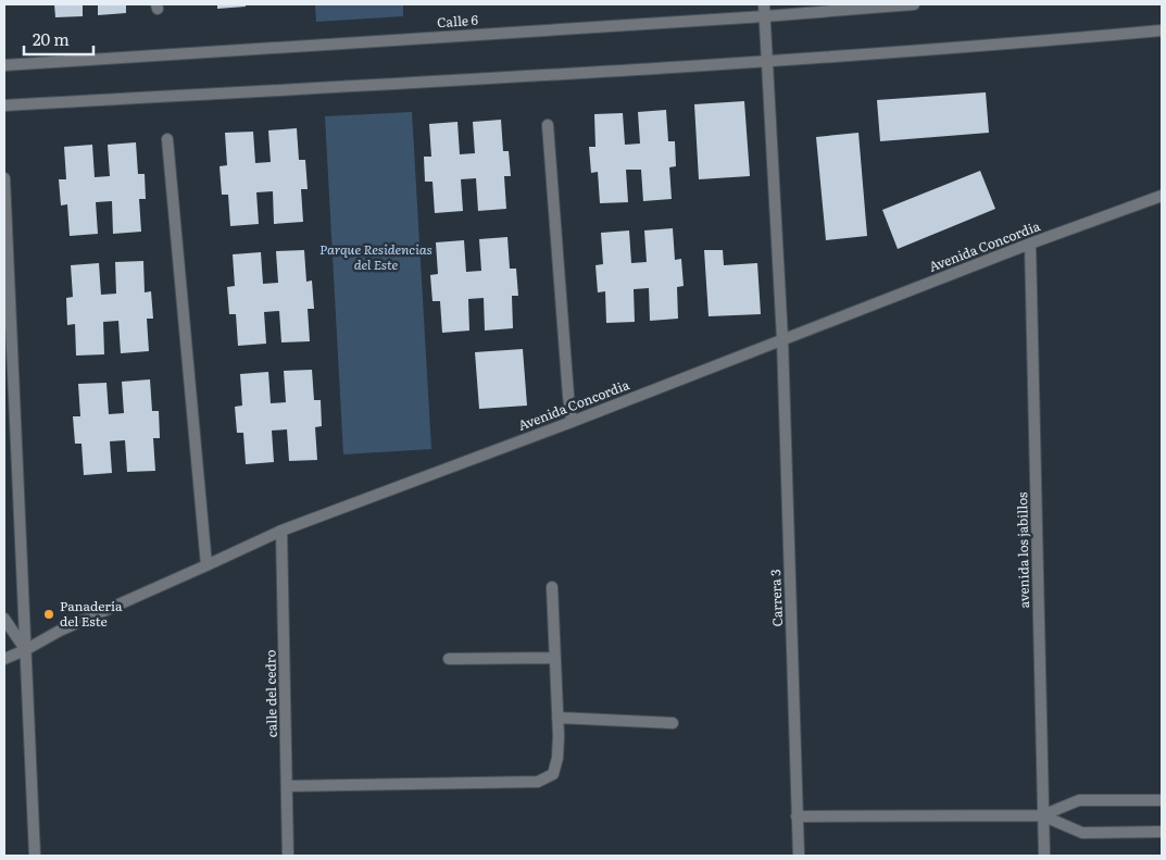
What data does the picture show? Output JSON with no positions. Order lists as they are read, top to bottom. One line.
{"streets":{"street":["Calle 6","Avenida Concordia","avenida los jabillos","Carrera 3","calle del cedro"]},"crossings":[["Calle 6","Carrera 3"],["Avenida Concordia","avenida los jabillos"],["Avenida Concordia","Carrera 3"],["Avenida Concordia","calle del cedro"]],"parks":["Parque Residencias del Este"],"places":["Panadería del Este"],"scale_bar":"20 m"}
